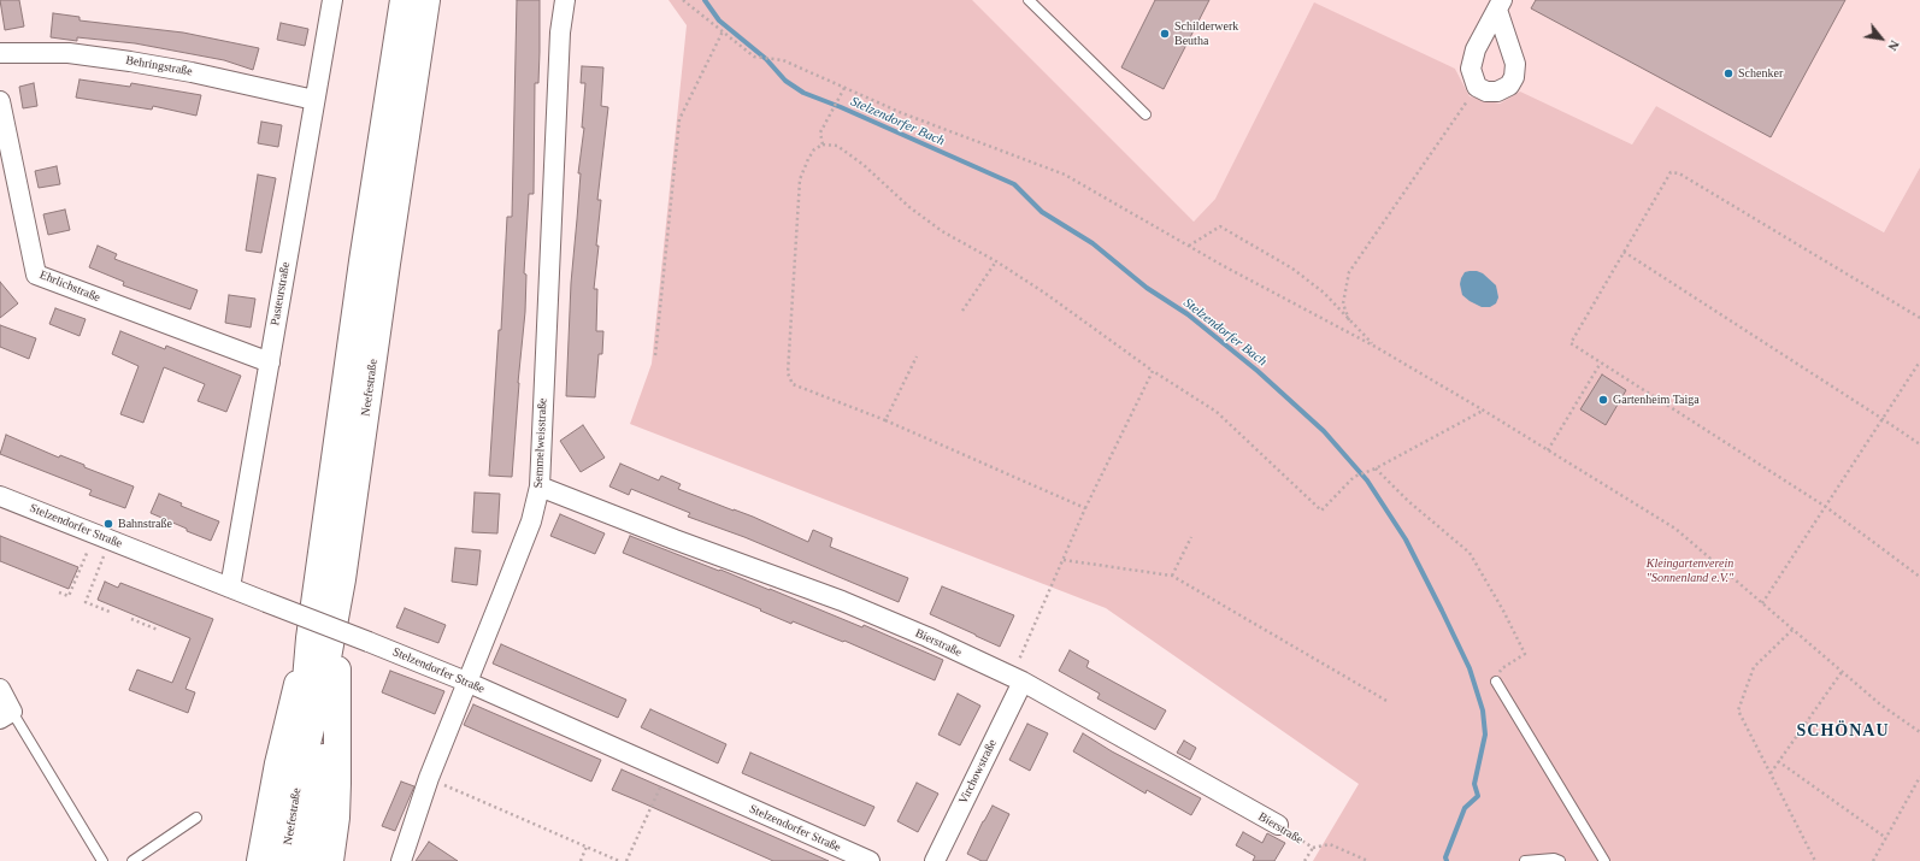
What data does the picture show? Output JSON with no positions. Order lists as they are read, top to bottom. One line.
{"streets":{"highway":["Neefestraße"],"street":["Behringstraße","Ehrlichstraße","Pasteurstraße","Semmelweisstraße","Stelzendorfer Straße","Bierstraße","Virchowstraße"]},"crossings":[["Behringstraße","Pasteurstraße"],["Ehrlichstraße","Pasteurstraße"],["Pasteurstraße","Stelzendorfer Straße"],["Semmelweisstraße","Stelzendorfer Straße"],["Semmelweisstraße","Bierstraße"],["Bierstraße","Virchowstraße"]],"districts":["SCHÖNAU"],"water":["Stelzendorfer Bach"],"parks":["Kleingartenverein \"Sonnenland e.V.\""],"places":["Schilderwerk Beutha","Schenker","Gartenheim Taiga","Bahnstraße"],"north":"bottom right"}
